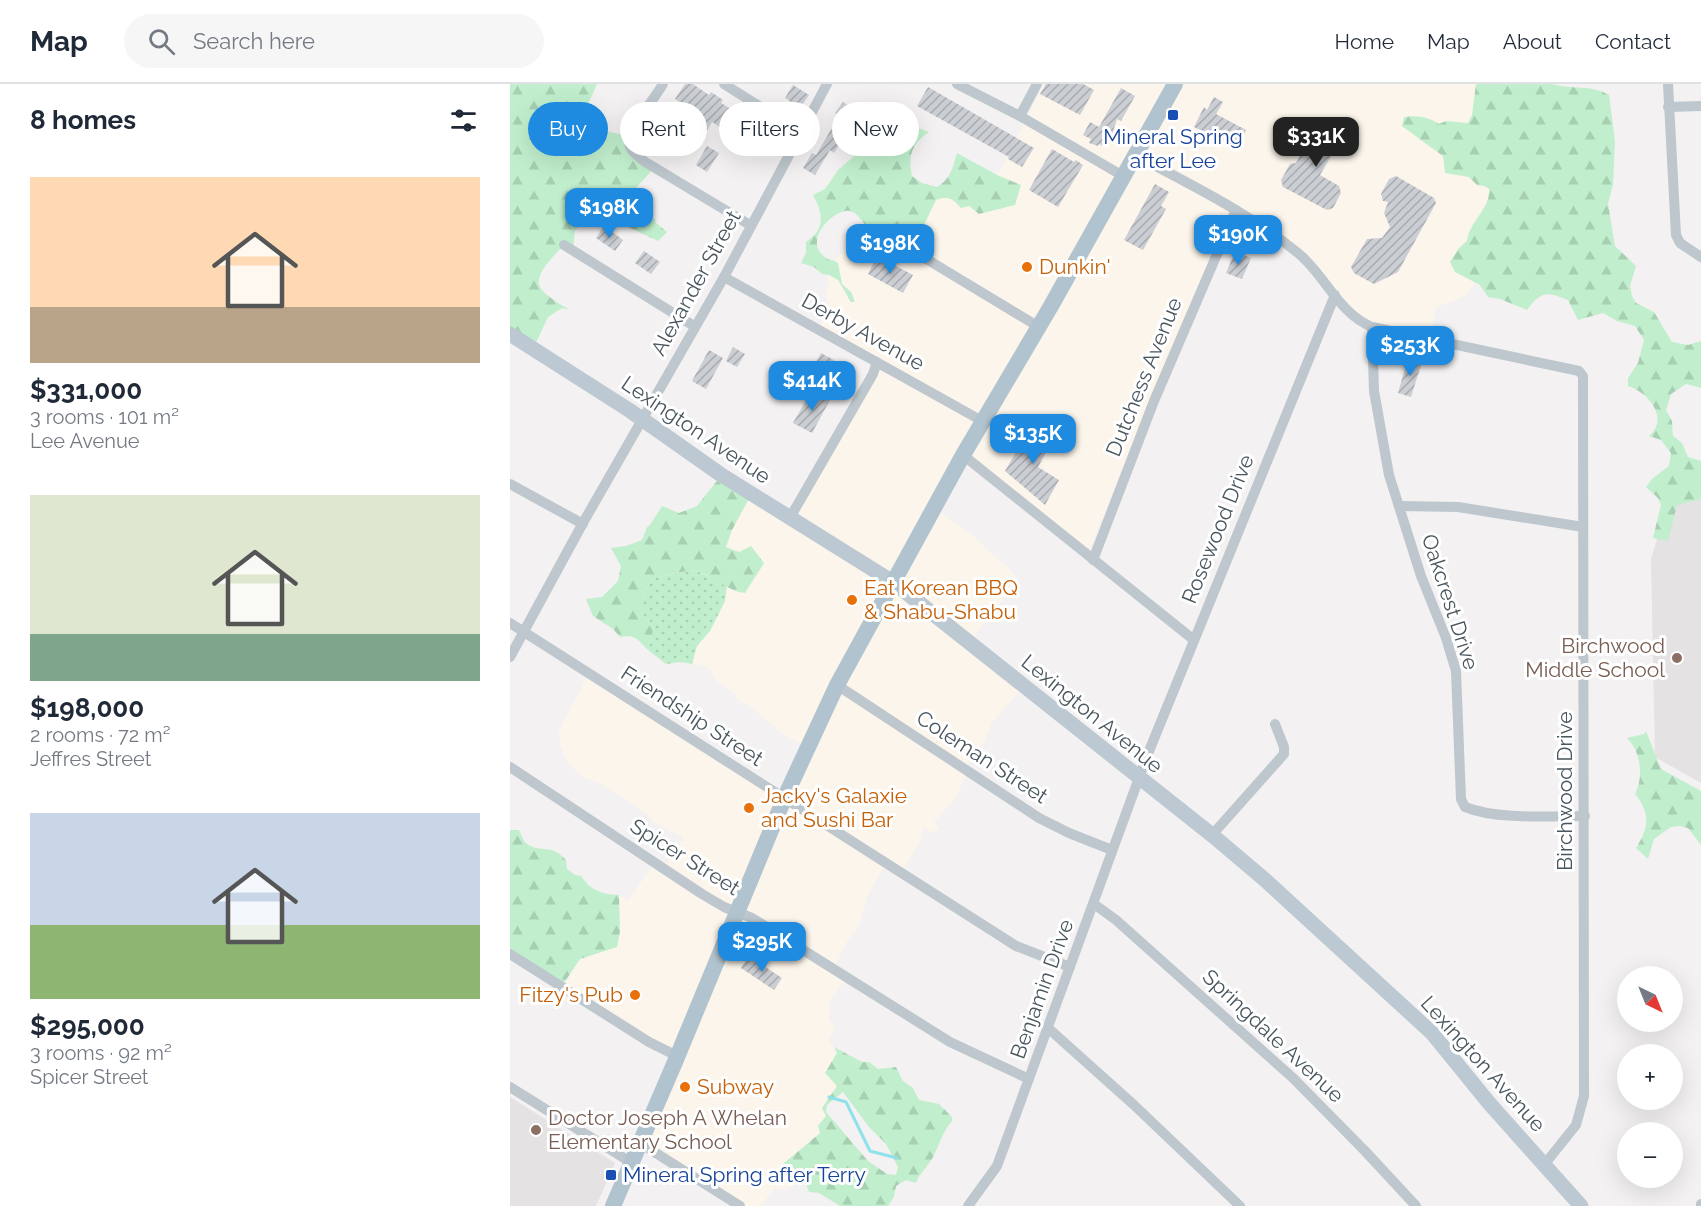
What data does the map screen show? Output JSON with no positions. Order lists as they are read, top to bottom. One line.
{"streets":{"street":["Alexander Street","Derby Avenue","Dutchess Avenue","Lexington Avenue","Rosewood Drive","Oakcrest Drive","Friendship Street","Coleman Street","Birchwood Drive","Spicer Street","Benjamin Drive","Springdale Avenue"]},"crossings":[["Alexander Street","Derby Avenue"],["Alexander Street","Lexington Avenue"],["Alexander Street","Friendship Street"],["Lexington Avenue","Rosewood Drive"],["Lexington Avenue","Birchwood Drive"],["Lexington Avenue","Benjamin Drive"],["Rosewood Drive","Benjamin Drive"],["Oakcrest Drive","Birchwood Drive"],["Friendship Street","Benjamin Drive"],["Coleman Street","Benjamin Drive"],["Spicer Street","Benjamin Drive"],["Benjamin Drive","Springdale Avenue"]],"places":{"transit":["Mineral Spring after Lee","Mineral Spring after Terry"],"other":["Dunkin'","Eat Korean BBQ & Shabu-Shabu","Birchwood Middle School","Jacky's Galaxie and Sushi Bar","Fitzy's Pub","Subway","Doctor Joseph A Whelan Elementary School"]},"north":"bottom right","page":{"header":"Map","search":"Search here","nav":["Home","Map","About","Contact"],"heading":"8 homes","chip":["Buy","Rent","Filters","New"],"price":["$331K","$198K","$190K","$198K","$253K","$414K","$135K","$295K"],"list":[{"name":"$331,000","note":"3 rooms · 101 m² · Lee Avenue"},{"name":"$198,000","note":"2 rooms · 72 m² · Jeffres Street"},{"name":"$295,000","note":"3 rooms · 92 m² · Spicer Street"}],"map_buttons":["+","−"]}}
